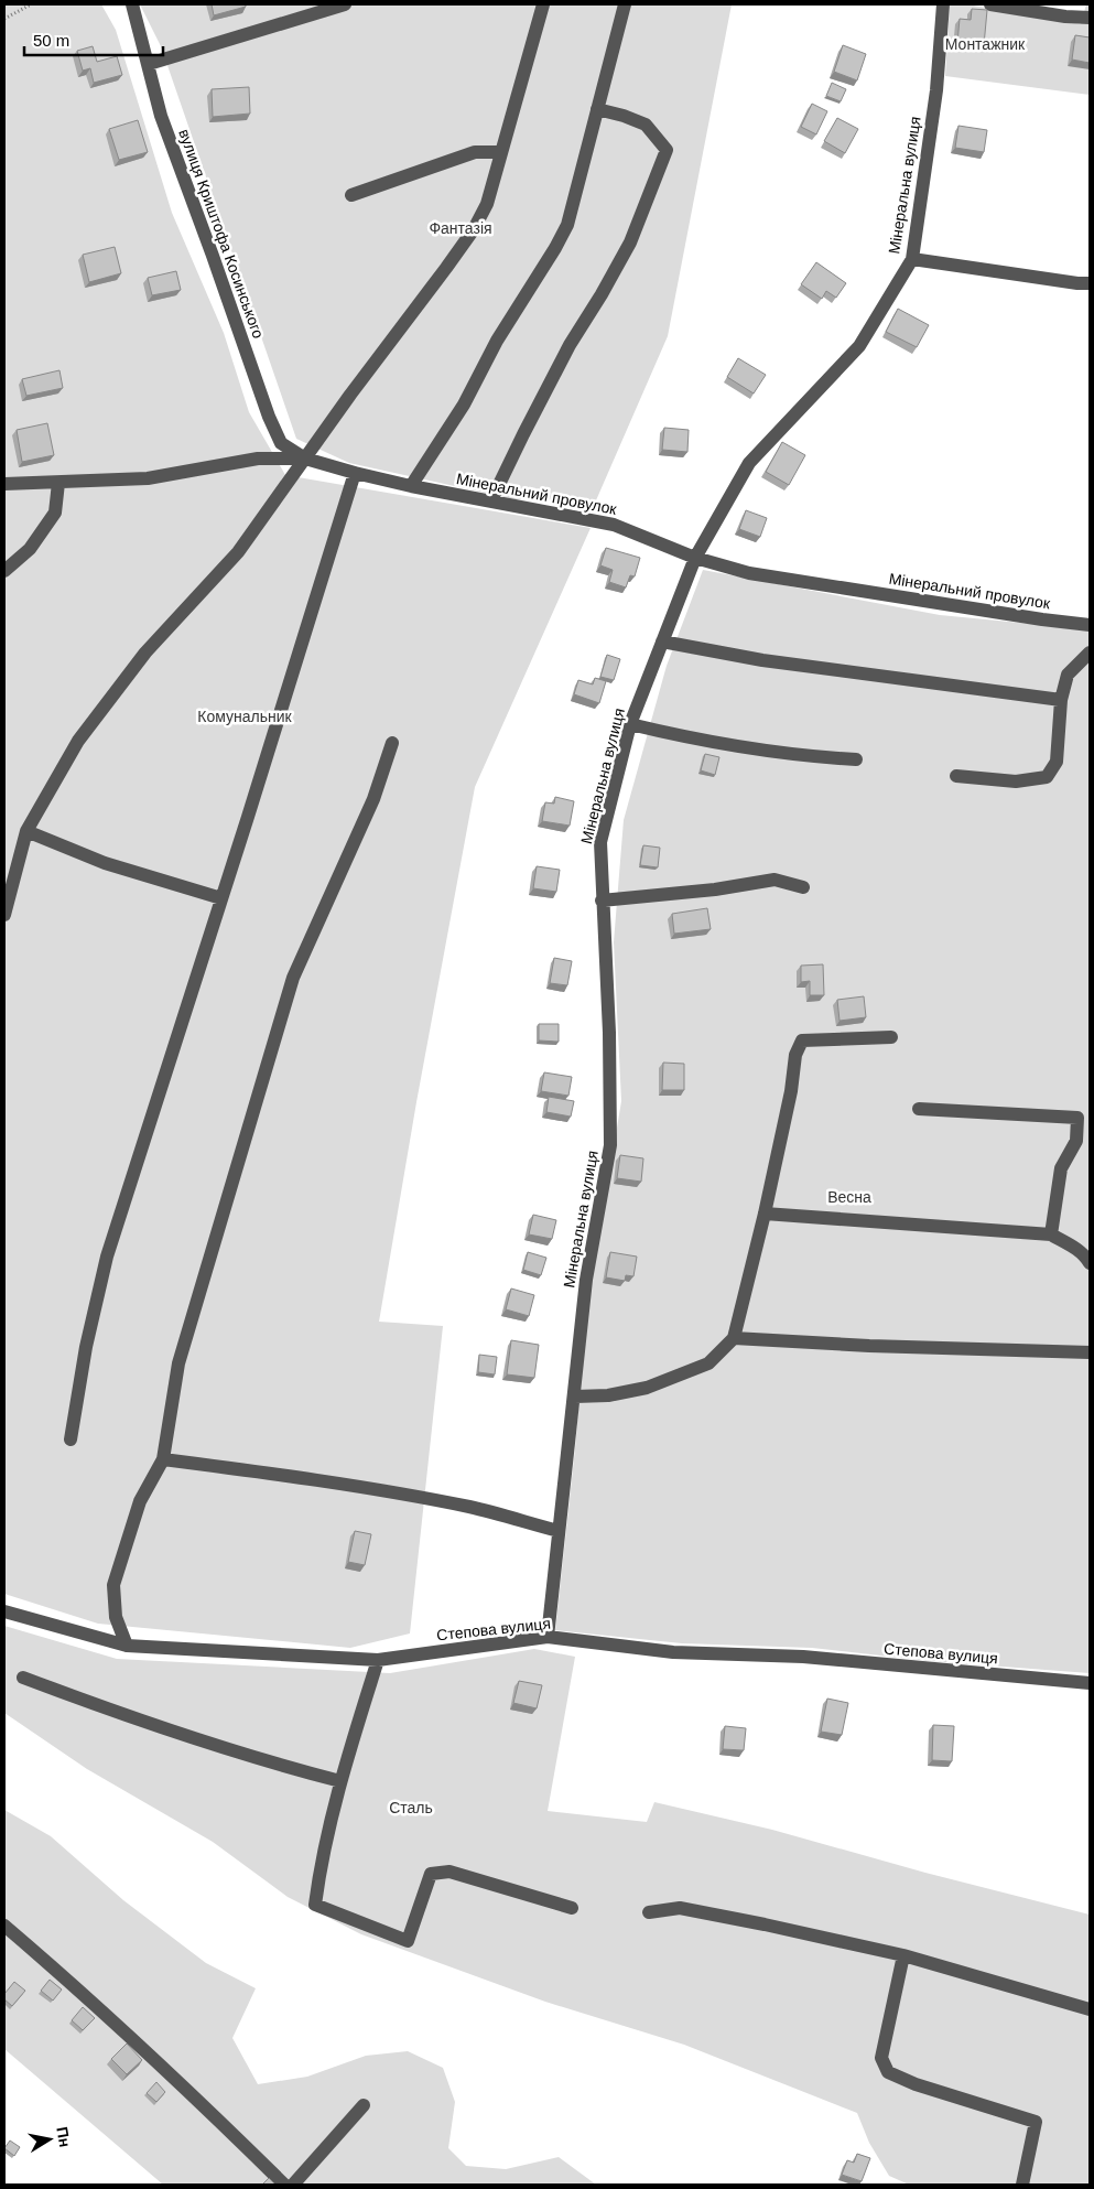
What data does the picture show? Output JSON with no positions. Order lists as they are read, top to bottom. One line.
{"streets":{"street":["Мінеральна вулиця","вулиця Криштофа Косинського","Мінеральний провулок","Степова вулиця"]},"crossings":[["Мінеральна вулиця","Мінеральний провулок"],["Мінеральна вулиця","Степова вулиця"],["вулиця Криштофа Косинського","Мінеральний провулок"]],"parks":["Монтажник","Фантазія","Комунальник","Весна","Сталь"],"scale_bar":"50 m","north":"right"}
